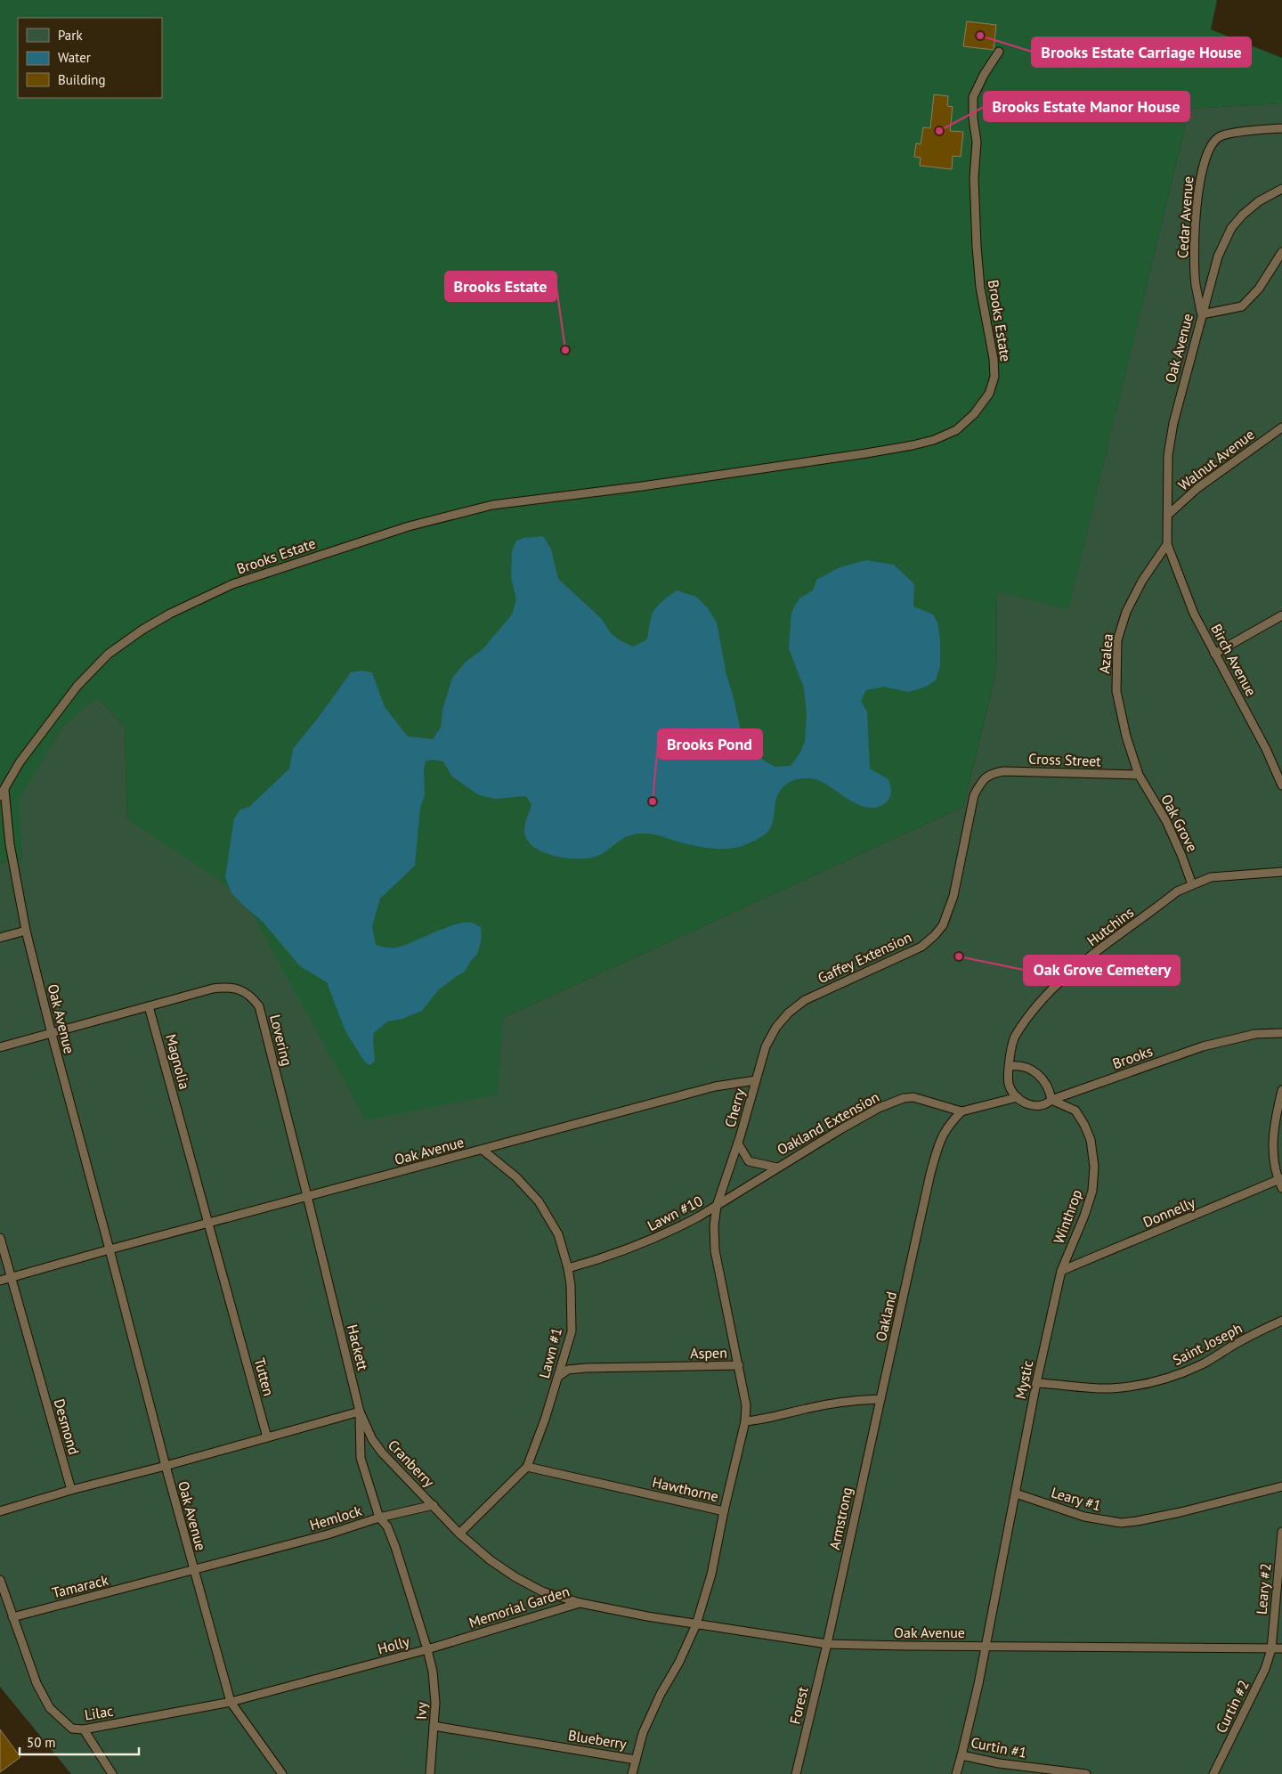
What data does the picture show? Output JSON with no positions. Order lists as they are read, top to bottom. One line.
{"streets":{"lane":["Cedar Avenue","Brooks Estate","Oak Avenue","Walnut Avenue","Azalea","Birch Avenue","Cross Street","Oak Grove","Hutchins","Gaffey Extension","Lovering","Brooks","Magnolia","Cherry","Oakland Extension","Donnelly","Lawn #10","Winthrop","Oakland","Saint Joseph","Hackett","Lawn #1","Aspen","Tutten","Mystic","Desmond","Cranberry","Hawthorne","Leary #1","Hemlock","Armstrong","Tamarack","Leary #2","Memorial Garden","Holly","Forest","Curtin #2","Ivy","Lilac","Blueberry","Curtin #1"]},"crossings":[["Cedar Avenue","Oak Avenue"],["Brooks Estate","Oak Avenue"],["Oak Avenue","Walnut Avenue"],["Oak Avenue","Azalea"],["Oak Avenue","Birch Avenue"],["Oak Avenue","Gaffey Extension"],["Oak Avenue","Lovering"],["Oak Avenue","Magnolia"],["Oak Avenue","Cherry"],["Oak Avenue","Hackett"],["Oak Avenue","Lawn #1"],["Oak Avenue","Tutten"],["Oak Avenue","Desmond"],["Oak Avenue","Hawthorne"],["Oak Avenue","Hemlock"],["Oak Avenue","Armstrong"],["Oak Avenue","Tamarack"],["Oak Avenue","Leary #2"],["Oak Avenue","Memorial Garden"],["Oak Avenue","Holly"],["Oak Avenue","Forest"],["Oak Avenue","Curtin #2"],["Oak Avenue","Lilac"],["Oak Avenue","Blueberry"],["Oak Avenue","Curtin #1"],["Azalea","Birch Avenue"],["Azalea","Cross Street"],["Azalea","Oak Grove"],["Cross Street","Oak Grove"],["Cross Street","Gaffey Extension"],["Oak Grove","Hutchins"],["Hutchins","Brooks"],["Hutchins","Winthrop"],["Gaffey Extension","Cherry"],["Lovering","Magnolia"],["Lovering","Hackett"],["Brooks","Winthrop"],["Magnolia","Tutten"],["Cherry","Oakland Extension"],["Cherry","Lawn #10"],["Oakland Extension","Lawn #10"],["Oakland Extension","Oakland"],["Donnelly","Winthrop"],["Donnelly","Mystic"],["Lawn #10","Lawn #1"],["Lawn #10","Aspen"],["Winthrop","Mystic"],["Oakland","Armstrong"],["Saint Joseph","Mystic"],["Hackett","Cranberry"],["Hackett","Hemlock"],["Lawn #1","Aspen"],["Lawn #1","Hawthorne"],["Lawn #1","Memorial Garden"],["Aspen","Hawthorne"],["Mystic","Leary #1"],["Cranberry","Hemlock"],["Cranberry","Memorial Garden"],["Cranberry","Holly"],["Hawthorne","Blueberry"],["Hemlock","Tamarack"],["Hemlock","Holly"],["Armstrong","Forest"],["Tamarack","Lilac"],["Leary #2","Curtin #2"],["Memorial Garden","Holly"],["Memorial Garden","Ivy"],["Holly","Ivy"],["Holly","Lilac"],["Ivy","Blueberry"]],"places":["Brooks Estate Carriage House","Brooks Estate Manor House","Brooks Estate","Brooks Pond","Oak Grove Cemetery"],"legend":["Park","Water","Building"],"scale_bar":"50 m"}
